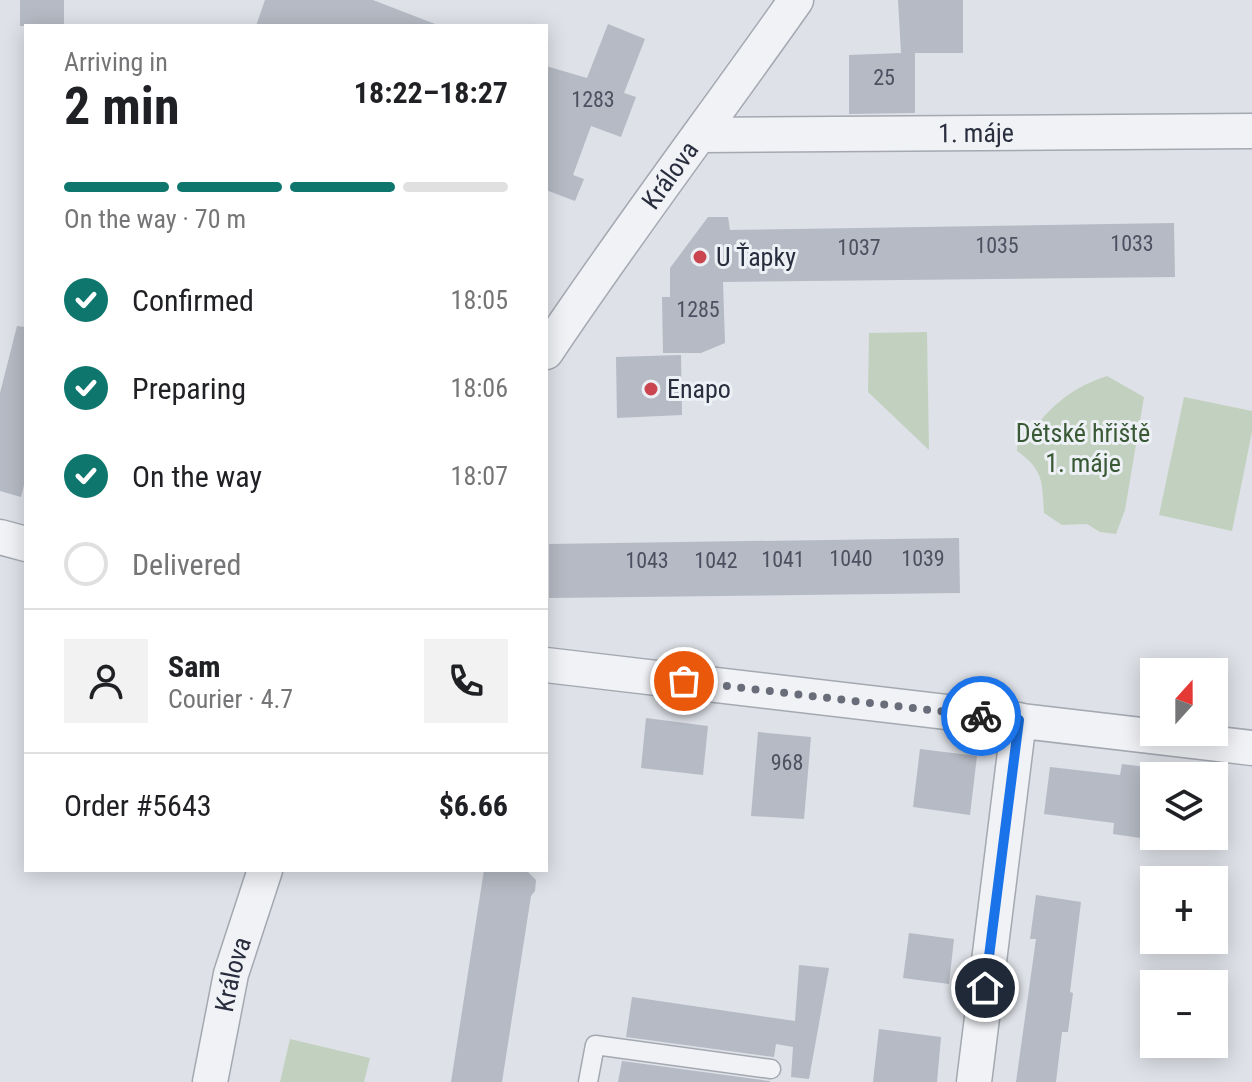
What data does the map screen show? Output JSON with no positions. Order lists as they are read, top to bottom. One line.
{"streets":{"street":["1. máje","Králova"]},"crossings":[["1. máje","Králova"]],"parks":["Dětské hřiště 1. máje"],"places":["U Ťapky","Enapo"],"house_numbers":["25","1283","1033","1035","1037","1285","1040","1039","1041","1043","1042","968"],"north":"top","page":{"heading":["2 min","Arriving in","18:22–18:27"],"panel":["Sam","Courier · 4.7","Order #5643","$6.66"],"bar":"On the way · 70 m","list":[["Confirmed","18:05"],["Preparing","18:06"],["On the way","18:07"],"Delivered"],"map_buttons":["+","−"]}}
